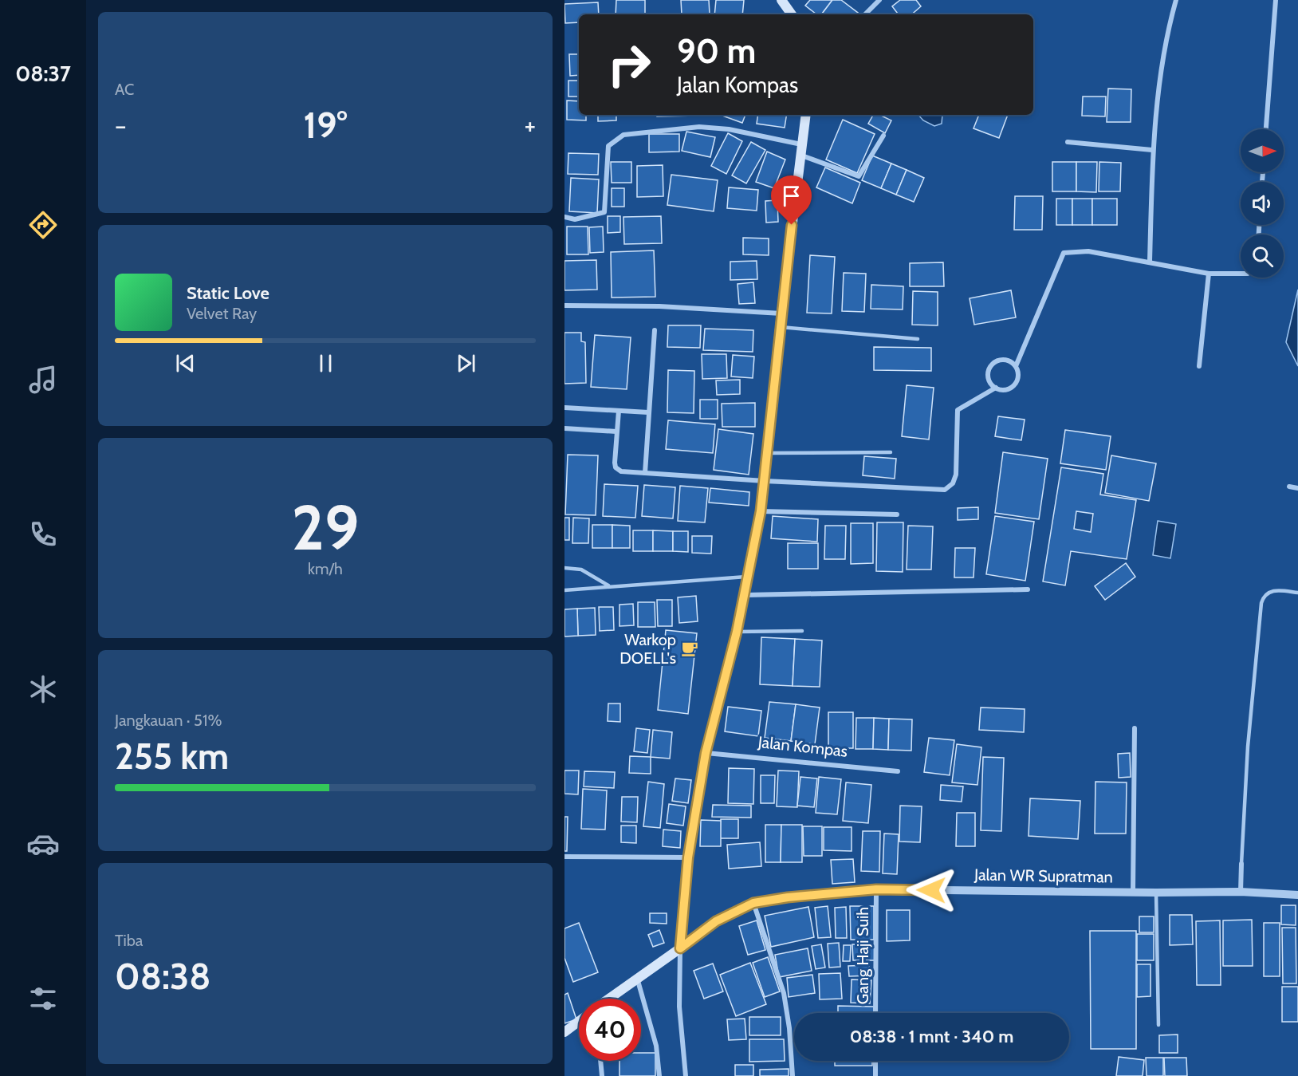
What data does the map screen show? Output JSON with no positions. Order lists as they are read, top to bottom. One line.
{"streets":{"main road":["Jalan WR Supratman"],"street":["Jalan Kompas","Gang Haji Suih"]},"crossings":[["Jalan WR Supratman","Gang Haji Suih"]],"places":{"cafe":["Warkop DOELL's"]},"north":"right","page":{"tabs":"08:37","tile":["AC",["29","km/h"],["Jangkauan · 51%","255 km"],["Tiba","08:38"]],"turn":["90 m","Jalan Kompas"],"heat":["−","19°","+"],"song":["Static Love","Velvet Ray"],"limit":"40","trip":"08:38 · 1 mnt · 340 m"}}
